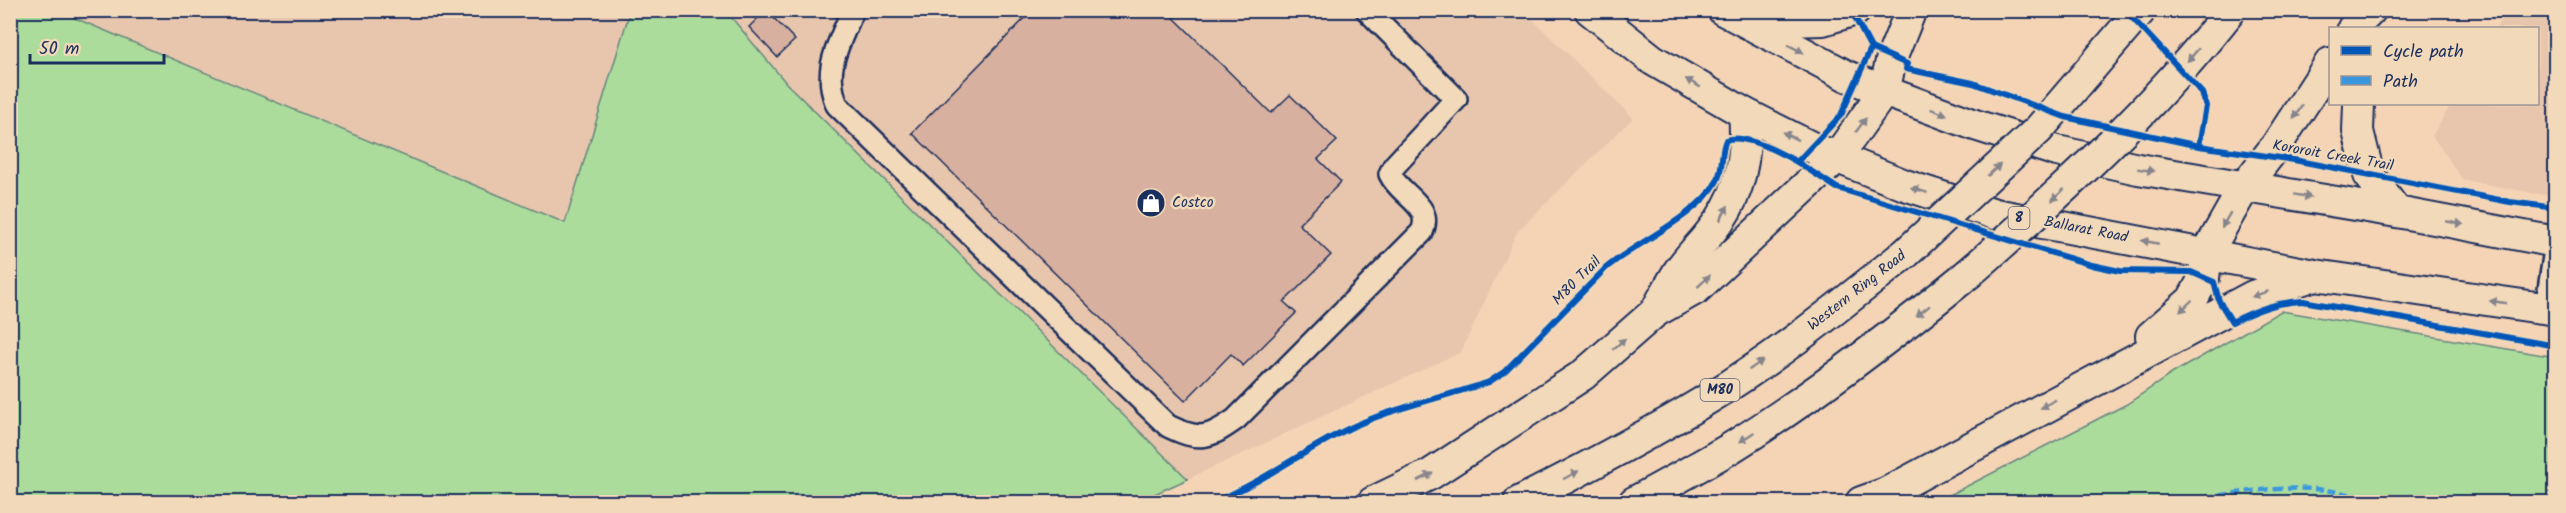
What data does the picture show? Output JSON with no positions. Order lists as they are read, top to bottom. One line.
{"streets":{"highway":["8","Ballarat Road","Western Ring Road","M80"],"cycle path":["Kororoit Creek Trail","M80 Trail"]},"places":{"shop":["Costco"]},"legend":["Cycle path","Path"],"scale_bar":"50 m"}
